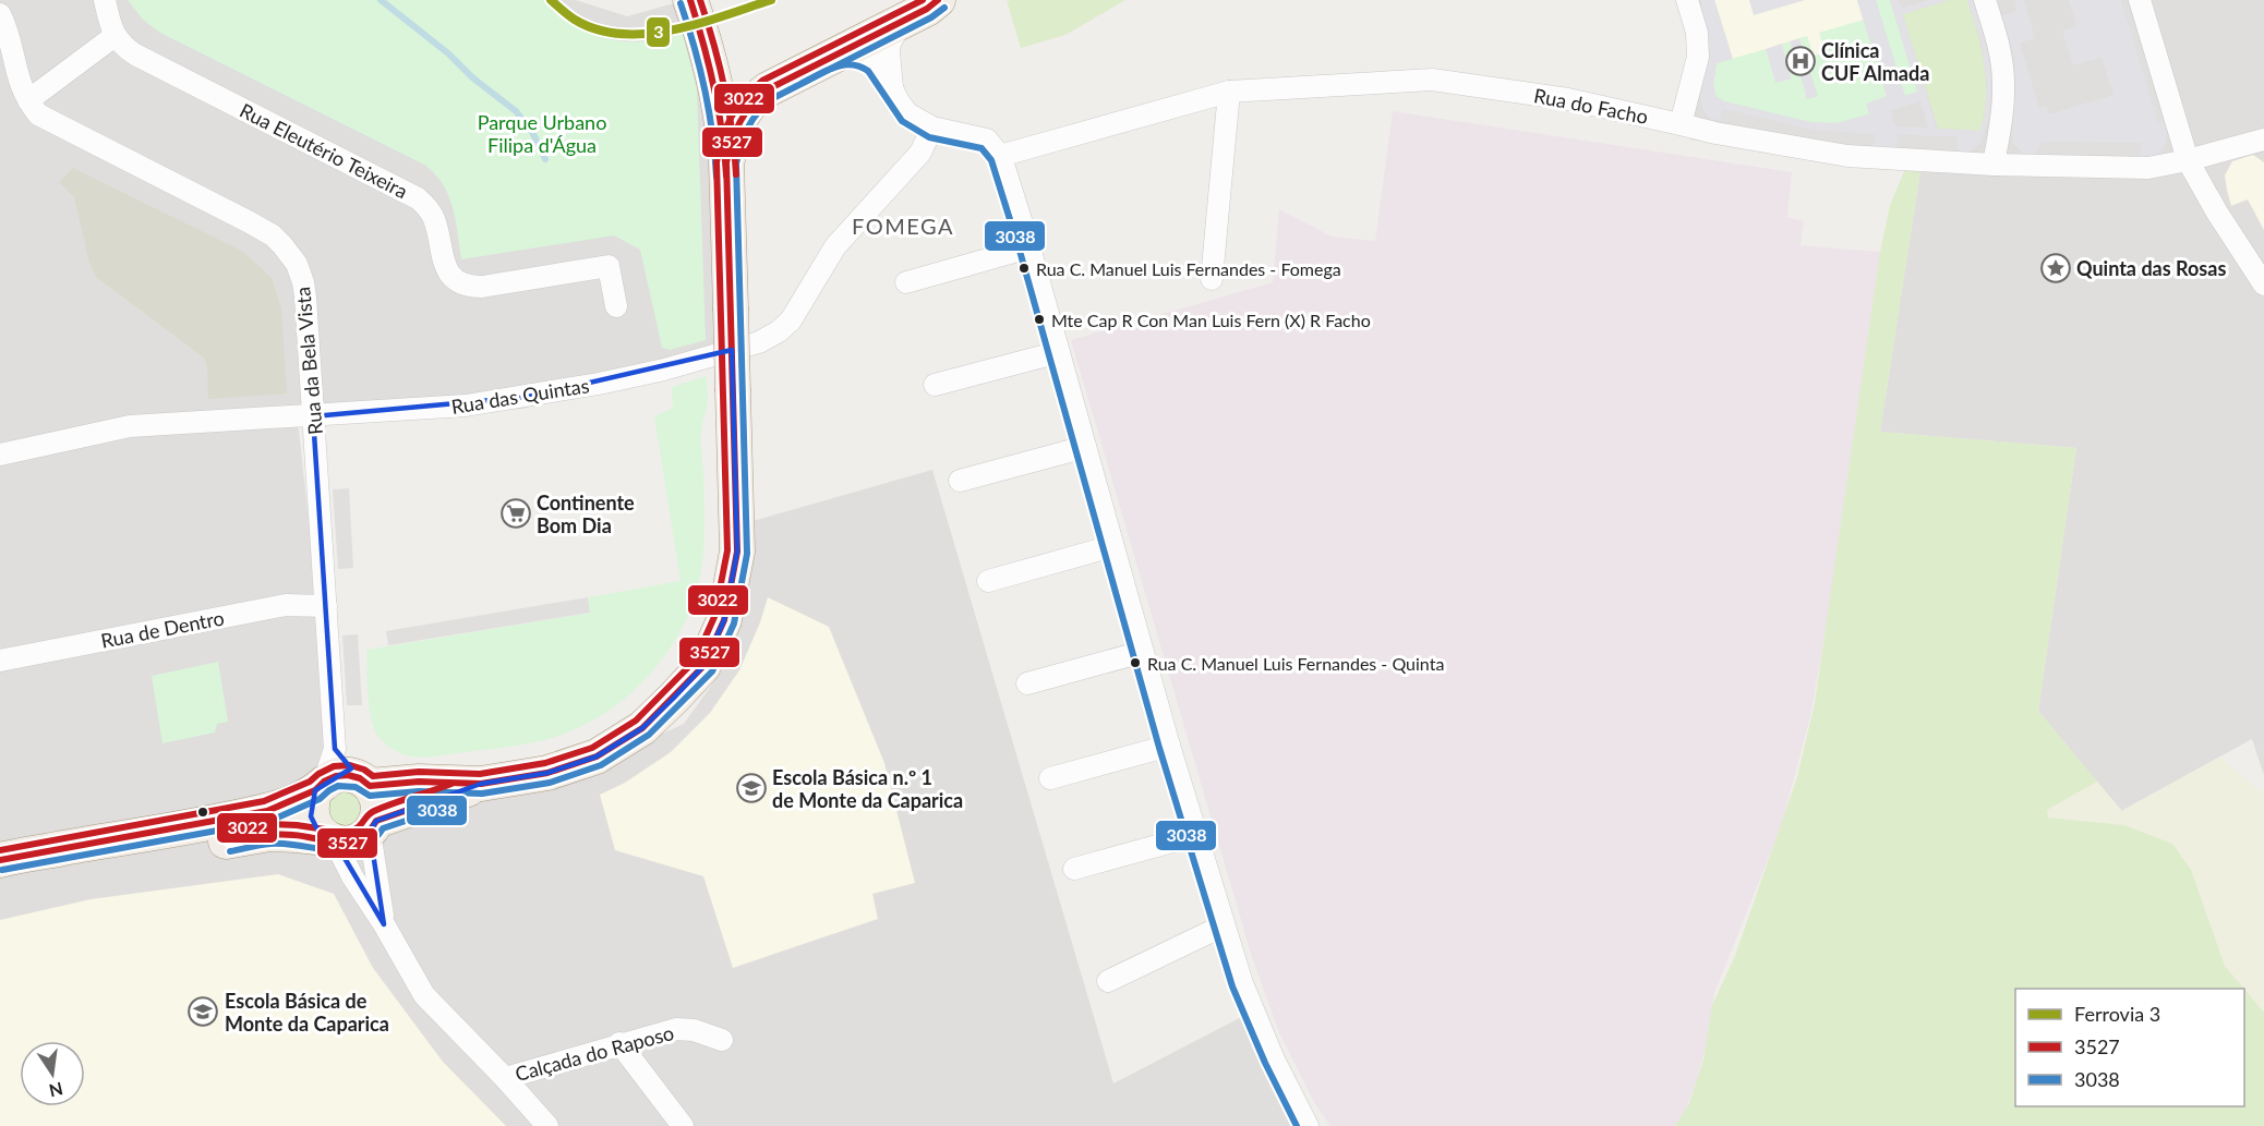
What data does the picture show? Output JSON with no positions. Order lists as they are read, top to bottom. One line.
{"streets":{"street":["Rua do Facho","Rua Eleutério Teixeira","Rua da Bela Vista","Rua das Quintas","Rua de Dentro","Calçada do Raposo"]},"crossings":[["Rua da Bela Vista","Rua das Quintas"],["Rua da Bela Vista","Rua de Dentro"]],"districts":["FOMEGA"],"parks":["Parque Urbano Filipa d'Água"],"places":{"hospital":["Clínica CUF Almada"],"other":["Rua C. Manuel Luis Fernandes - Fomega","Mte Cap R Con Man Luis Fern (X) R Facho","Rua C. Manuel Luis Fernandes - Quinta"],"place":["Quinta das Rosas"],"supermarket":["Continente Bom Dia"],"school or university":["Escola Básica n.º 1 de Monte da Caparica","Escola Básica de Monte da Caparica"]},"lines":["rail line 3","transit line 3527","transit line 3022","transit line 3038"],"legend":["Ferrovia 3","3527","3038"],"north":"bottom"}
